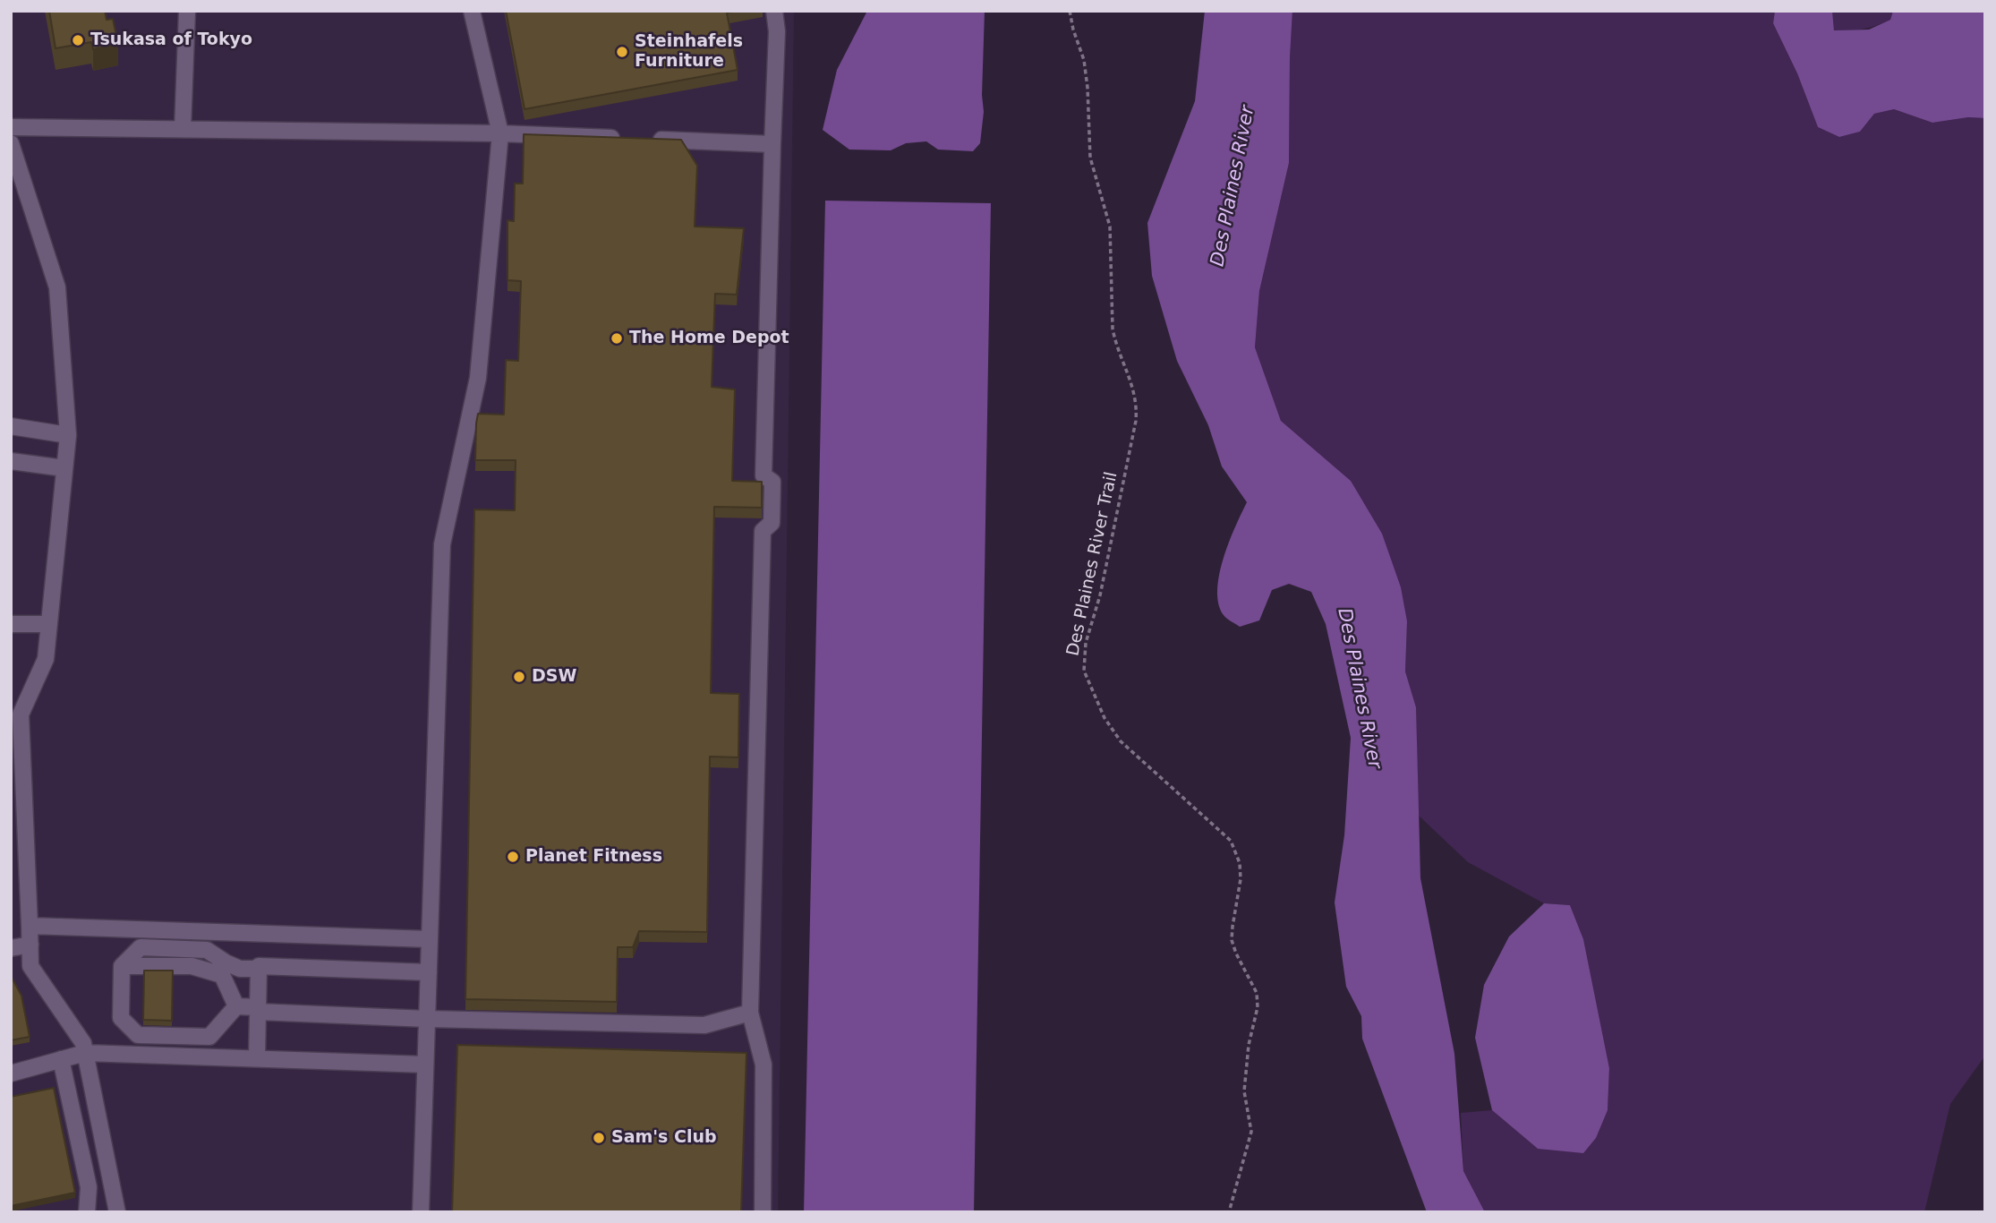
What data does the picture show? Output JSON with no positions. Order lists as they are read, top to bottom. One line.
{"streets":{"path":["Des Plaines River Trail"]},"water":["Des Plaines River"],"places":["Tsukasa of Tokyo","Steinhafels Furniture","The Home Depot","DSW","Planet Fitness","Sam's Club"]}
